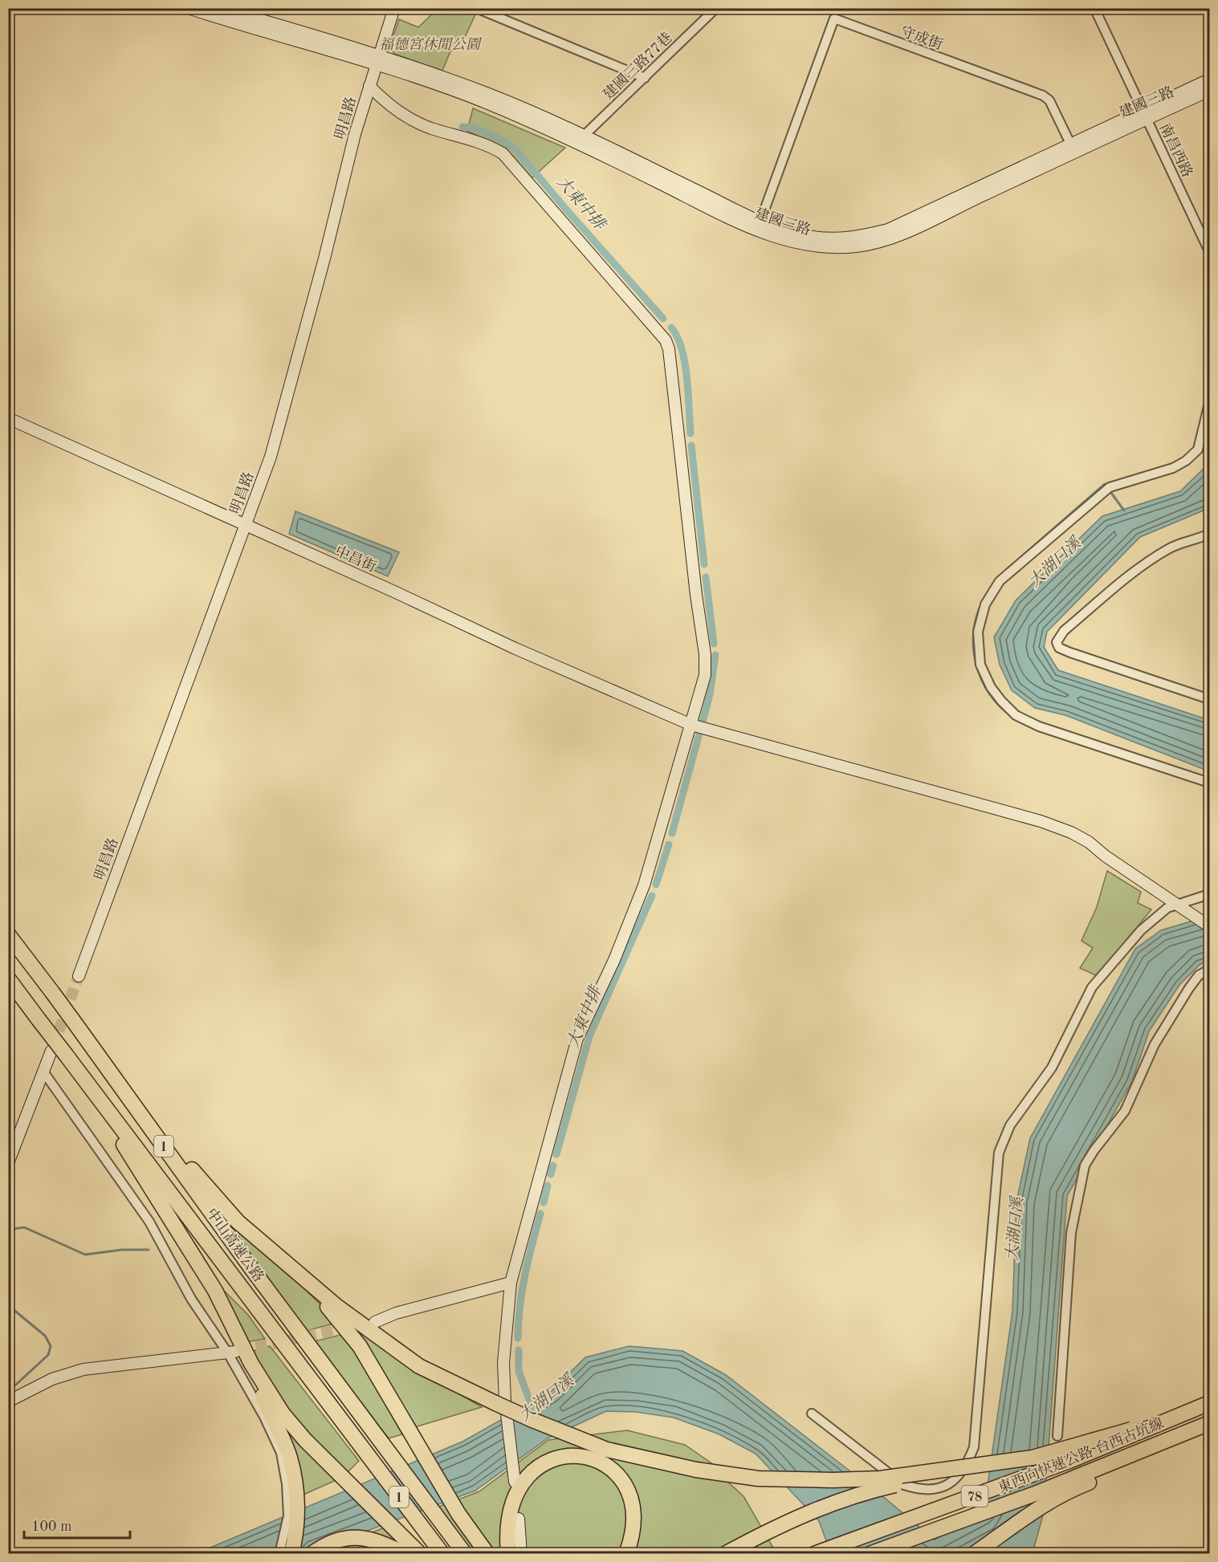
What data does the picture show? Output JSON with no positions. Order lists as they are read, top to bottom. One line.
{"streets":{"highway":["1","中山高速公路","東西向快速公路 台西古坑線","78"],"street":["守成街","建國三路77巷","建國三路","明昌路","南昌西路","中昌街"]},"crossings":[["守成街","建國三路"],["建國三路77巷","建國三路"],["建國三路","明昌路"],["建國三路","南昌西路"],["明昌路","中昌街"]],"water":["大東中排","大湖口溪"],"parks":["福德宮休閒公園"],"scale_bar":"100 m"}
